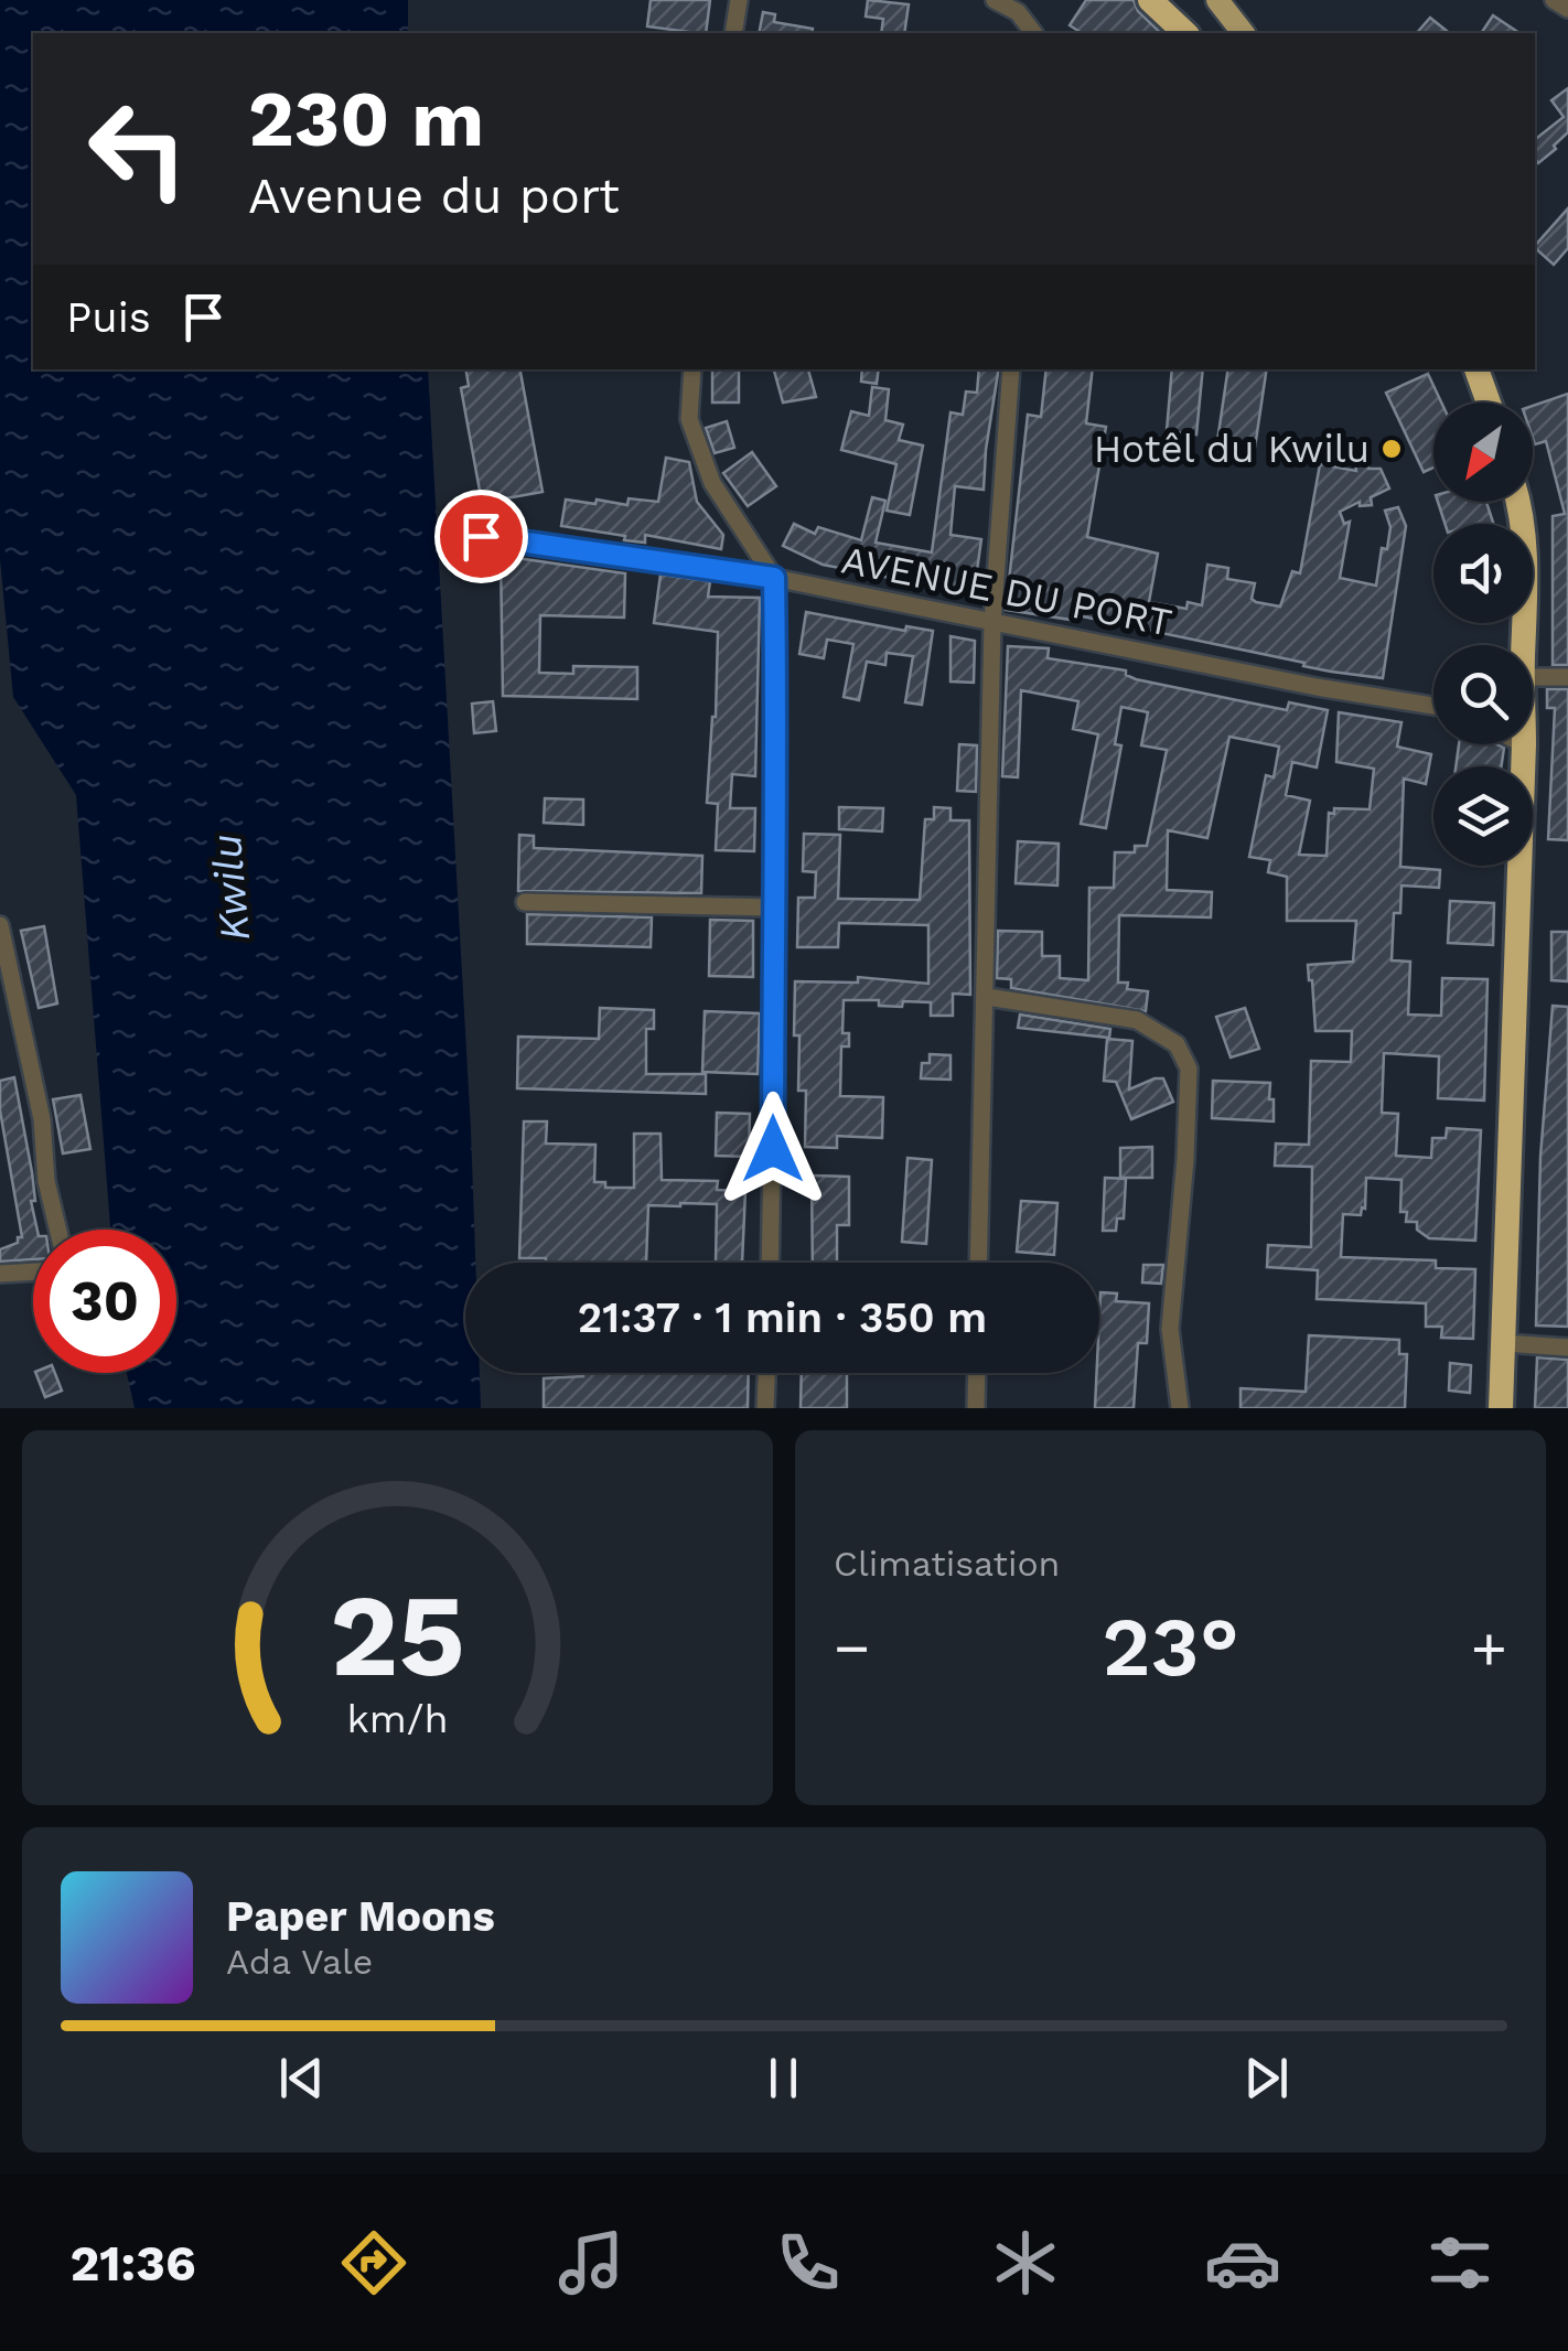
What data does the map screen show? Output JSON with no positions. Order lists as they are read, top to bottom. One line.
{"streets":{"street":["AVENUE DU PORT"]},"water":["Kwilu"],"places":["Hotêl du Kwilu"],"north":"bottom left","page":{"turn":["230 m","Avenue du port"],"then":"Puis","limit":"30","trip":"21:37 · 1 min · 350 m","tile":"Climatisation","heat":["−","23°","+"],"song":["Paper Moons","Ada Vale"],"tabs":"21:36","gauge":["25","km/h"]}}
